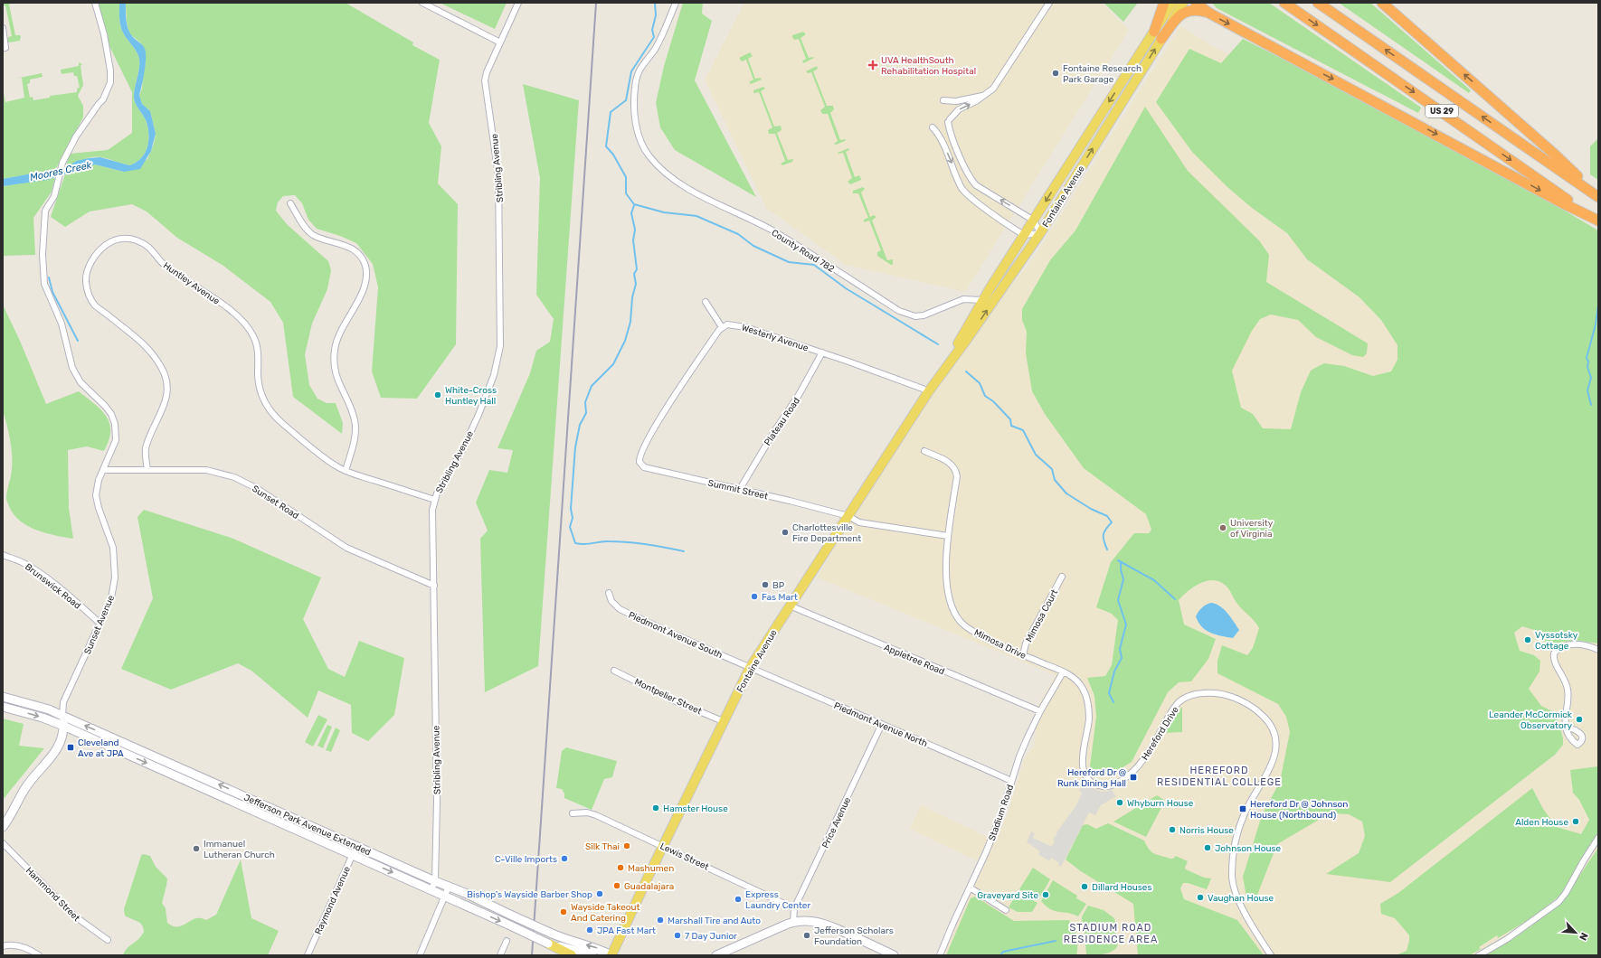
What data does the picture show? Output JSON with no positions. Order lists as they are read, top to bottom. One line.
{"streets":{"highway":["US 29"],"main road":["Fontaine Avenue"],"street":["Stribling Avenue","County Road 782","Huntley Avenue","Westerly Avenue","Plateau Road","Summit Street","Sunset Road","Brunswick Road","Mimosa Court","Sunset Avenue","Piedmont Avenue South","Mimosa Drive","Appletree Road","Montpelier Street","Piedmont Avenue North","Hereford Drive","Stadium Road","Price Avenue","Jefferson Park Avenue Extended","Lewis Street","Hammond Street","Raymond Avenue"]},"crossings":[["Stribling Avenue","Huntley Avenue"],["Stribling Avenue","Sunset Road"],["Stribling Avenue","Jefferson Park Avenue Extended"],["Fontaine Avenue","County Road 782"],["Fontaine Avenue","Westerly Avenue"],["Fontaine Avenue","Summit Street"],["Fontaine Avenue","Piedmont Avenue South"],["Fontaine Avenue","Appletree Road"],["Fontaine Avenue","Montpelier Street"],["Fontaine Avenue","Piedmont Avenue North"],["Fontaine Avenue","Jefferson Park Avenue Extended"],["Fontaine Avenue","Lewis Street"],["Huntley Avenue","Sunset Road"],["Westerly Avenue","Plateau Road"],["Westerly Avenue","Summit Street"],["Plateau Road","Summit Street"],["Sunset Road","Sunset Avenue"],["Brunswick Road","Sunset Avenue"],["Mimosa Court","Mimosa Drive"],["Sunset Avenue","Jefferson Park Avenue Extended"],["Piedmont Avenue South","Piedmont Avenue North"],["Mimosa Drive","Hereford Drive"],["Mimosa Drive","Stadium Road"],["Appletree Road","Stadium Road"],["Piedmont Avenue North","Stadium Road"],["Piedmont Avenue North","Price Avenue"],["Hereford Drive","Stadium Road"],["Price Avenue","Lewis Street"],["Jefferson Park Avenue Extended","Raymond Avenue"]],"districts":["HEREFORD RESIDENTIAL COLLEGE","STADIUM ROAD RESIDENCE AREA"],"water":["Moores Creek"],"places":{"health":["UVA HealthSouth Rehabilitation Hospital"],"other":["Fontaine Research Park Garage","White-Cross Huntley Hall","University of Virginia","Charlottesville Fire Department","BP","Fas Mart","Vyssotsky Cottage","Leander McCormick Observatory","Whyburn House","Hamster House","Alden House","Norris House","Silk Thai","Johnson House","Immanuel Lutheran Church","C-Ville Imports","Mashumen","Guadalajara","Dillard Houses","Bishop's Wayside Barber Shop","Graveyard Site","Vaughan House","Express Laundry Center","Wayside Takeout And Catering","Marshall Tire and Auto","JPA Fast Mart","7 Day Junior","Jefferson Scholars Foundation"],"transit":["Cleveland Ave at JPA","Hereford Dr @ Runk Dining Hall","Hereford Dr @ Johnson House (Northbound)"]},"north":"bottom right"}
